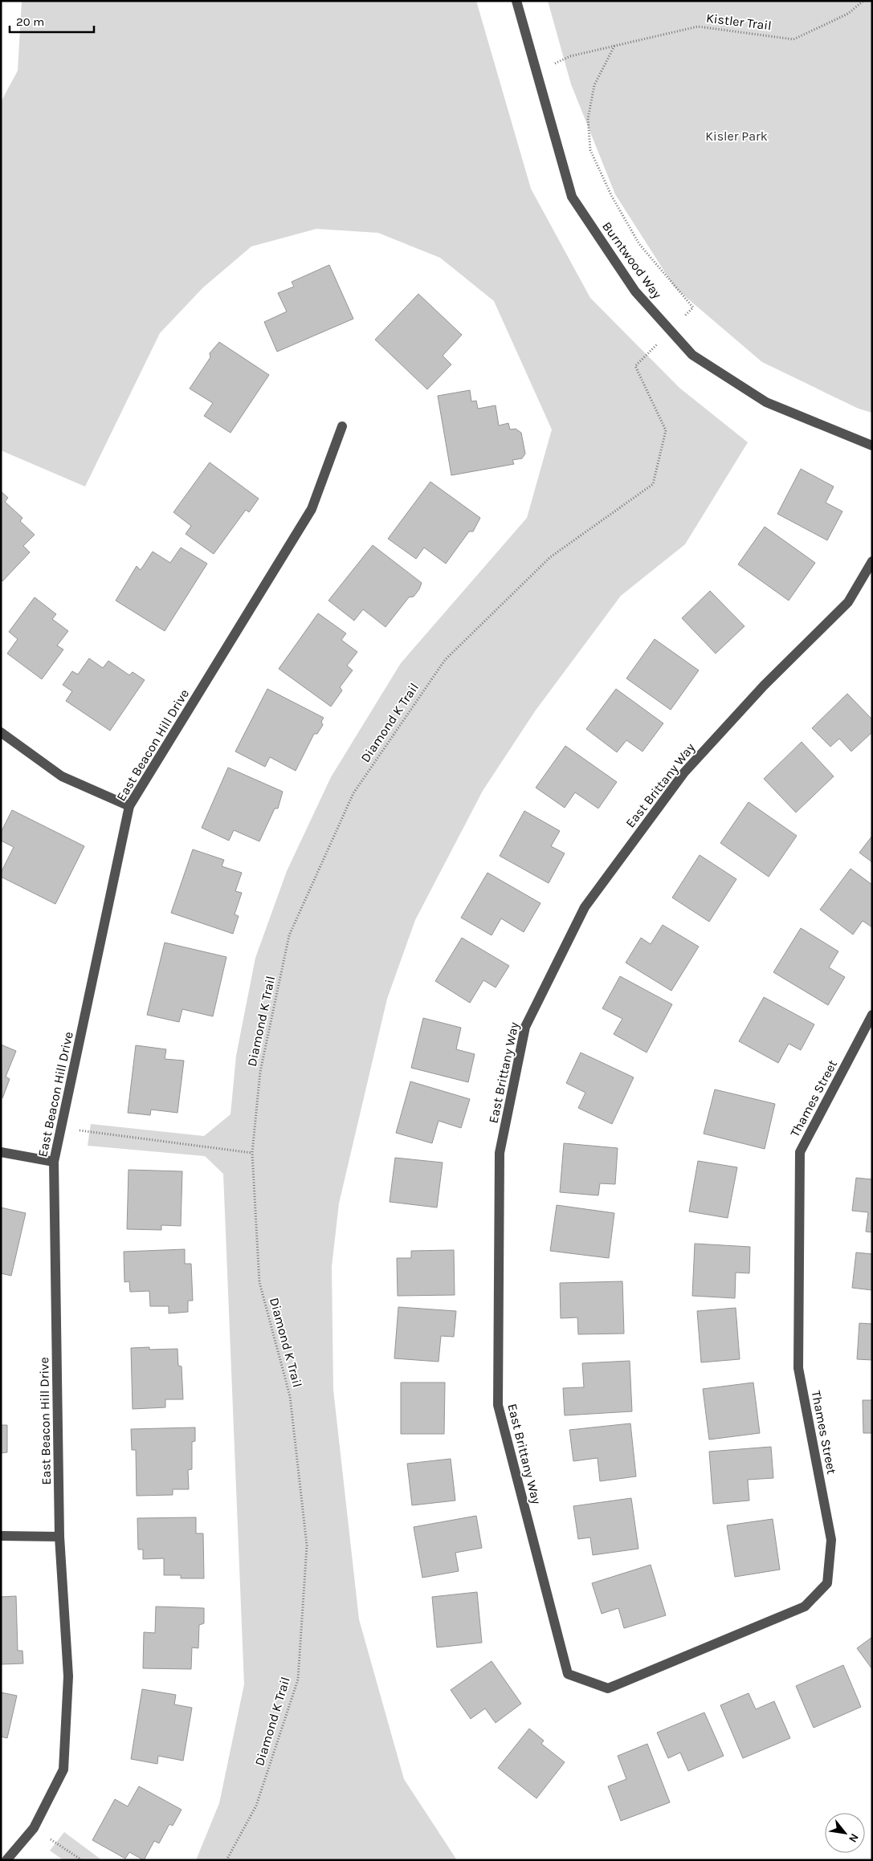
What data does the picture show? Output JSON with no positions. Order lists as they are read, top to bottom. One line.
{"streets":{"street":["Burntwood Way","East Beacon Hill Drive","East Brittany Way","Thames Street"],"path":["Kistler Trail","Diamond K Trail"]},"crossings":[["Kistler Trail","Burntwood Way"],["Burntwood Way","Diamond K Trail"],["East Brittany Way","Thames Street"]],"parks":["Kisler Park"],"scale_bar":"20 m","north":"bottom right"}
